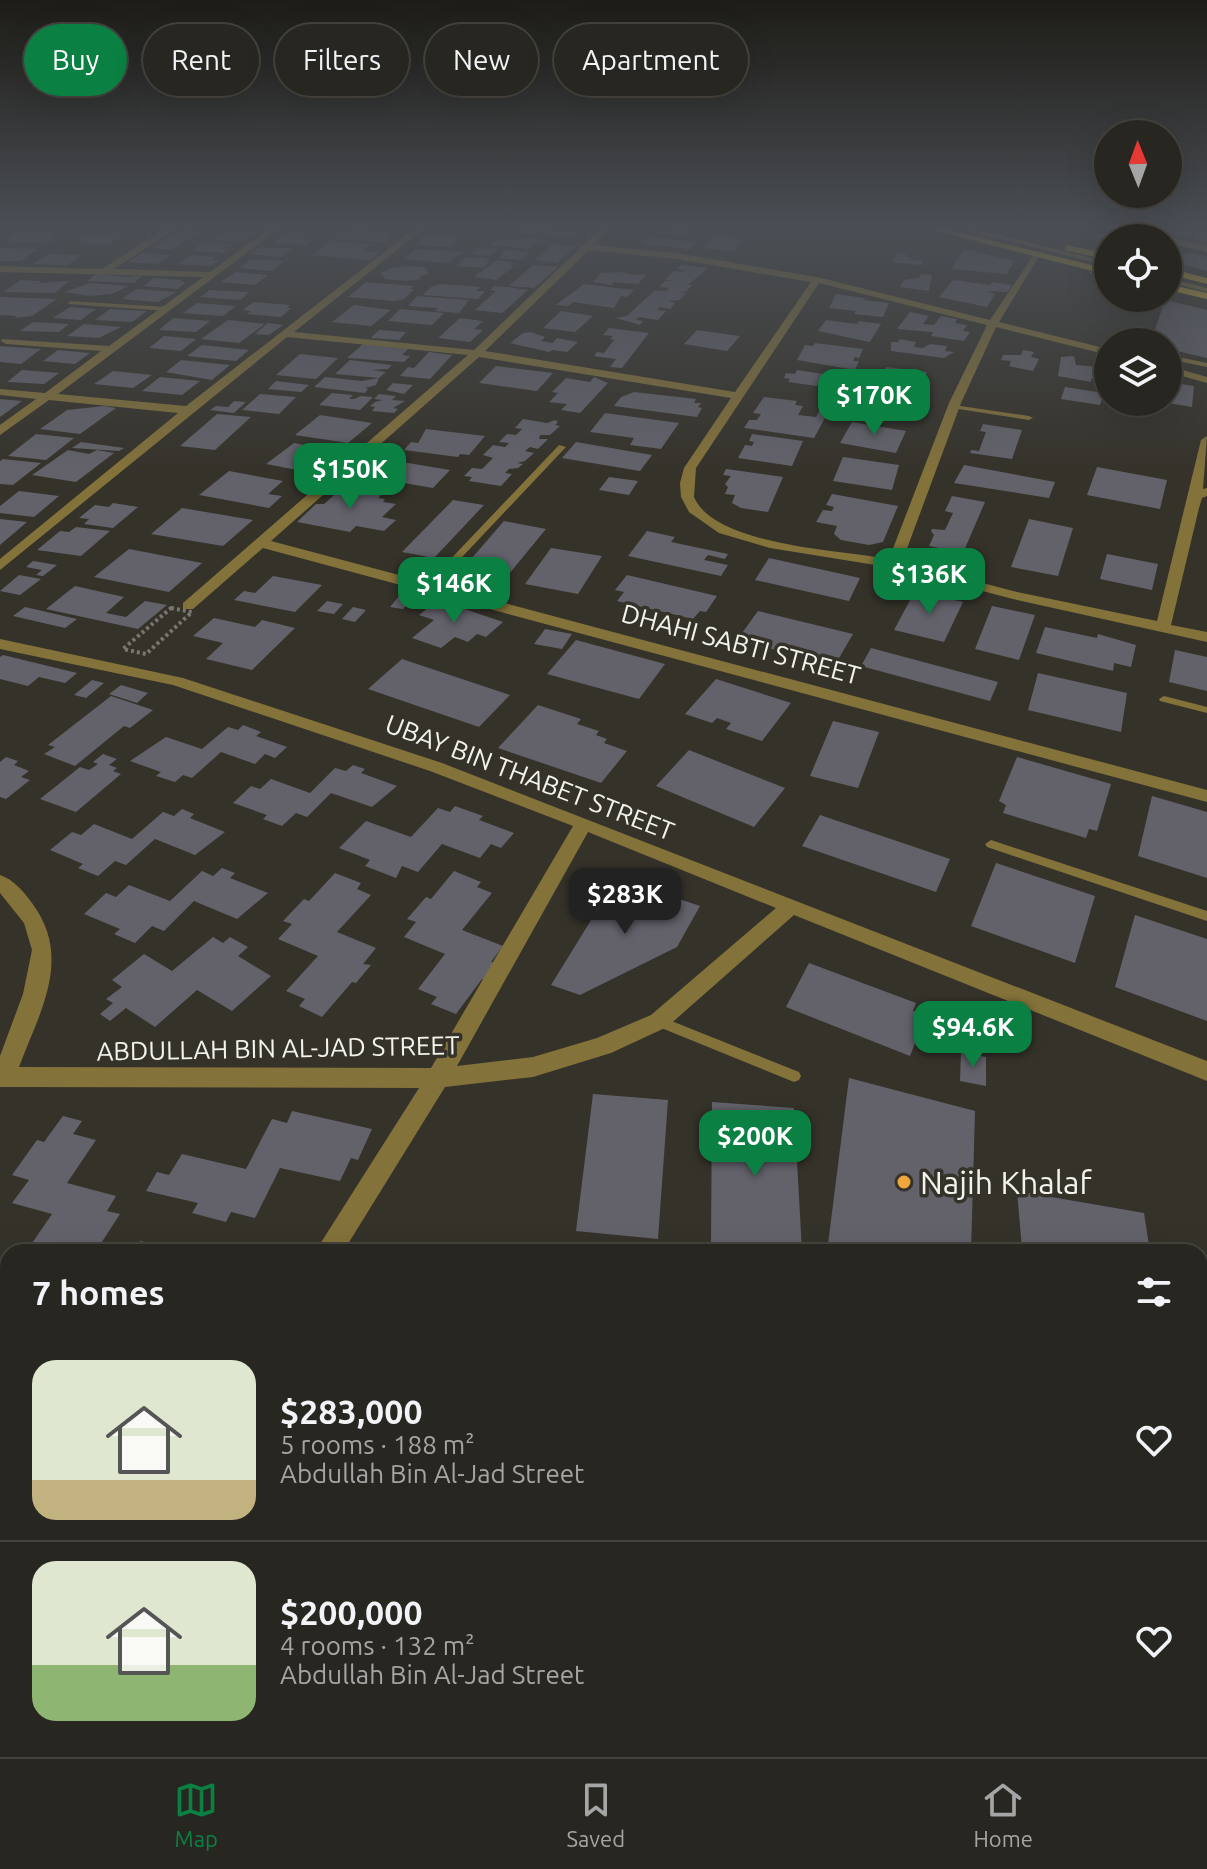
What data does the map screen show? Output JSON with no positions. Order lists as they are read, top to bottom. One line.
{"streets":{"street":["DHAHI SABTI STREET","UBAY BIN THABET STREET","ABDULLAH BIN AL-JAD STREET"]},"crossings":[["UBAY BIN THABET STREET","ABDULLAH BIN AL-JAD STREET"]],"places":["Najih Khalaf"],"north":"top","page":{"chip":["Buy","Rent","Filters","New","Apartment"],"price":["$170K","$150K","$136K","$146K","$283K","$94.6K","$200K"],"heading":"7 homes","list":[{"name":"$283,000","note":"5 rooms · 188 m² · Abdullah Bin Al-Jad Street"},{"name":"$200,000","note":"4 rooms · 132 m² · Abdullah Bin Al-Jad Street"}],"tabs":["Map","Saved","Home"]}}
